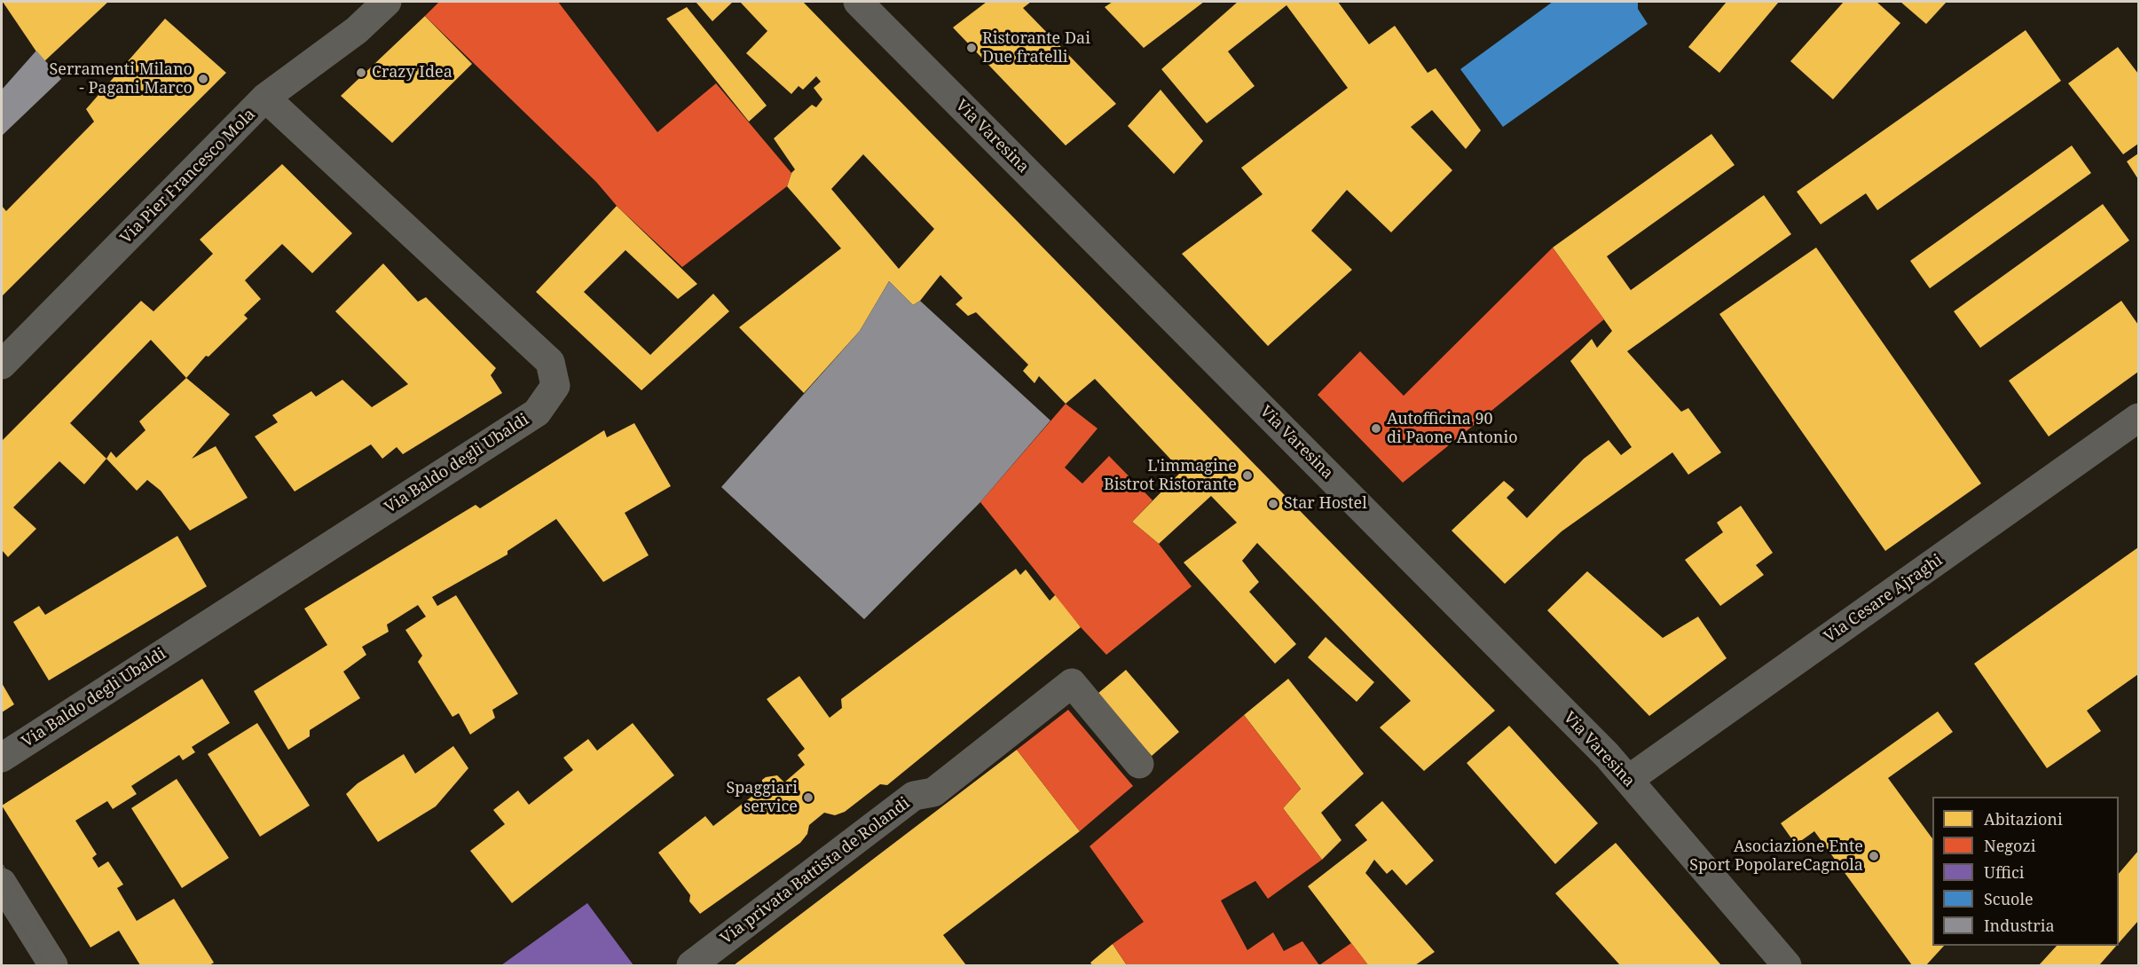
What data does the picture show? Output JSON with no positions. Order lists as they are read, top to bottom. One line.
{"streets":{"street":["Via Varesina","Via Pier Francesco Mola","Via Baldo degli Ubaldi","Via Cesare Ajraghi","Via privata Battista de Rolandi"]},"crossings":[["Via Varesina","Via Cesare Ajraghi"],["Via Pier Francesco Mola","Via Baldo degli Ubaldi"]],"places":["Ristorante Dai Due fratelli","Crazy Idea","Serramenti Milano - Pagani Marco","Autofficina 90 di Paone Antonio","L'immagine Bistrot Ristorante","Star Hostel","Spaggiari service","Asociazione Ente Sport PopolareCagnola"],"legend":["Abitazioni","Negozi","Uffici","Scuole","Industria"]}
